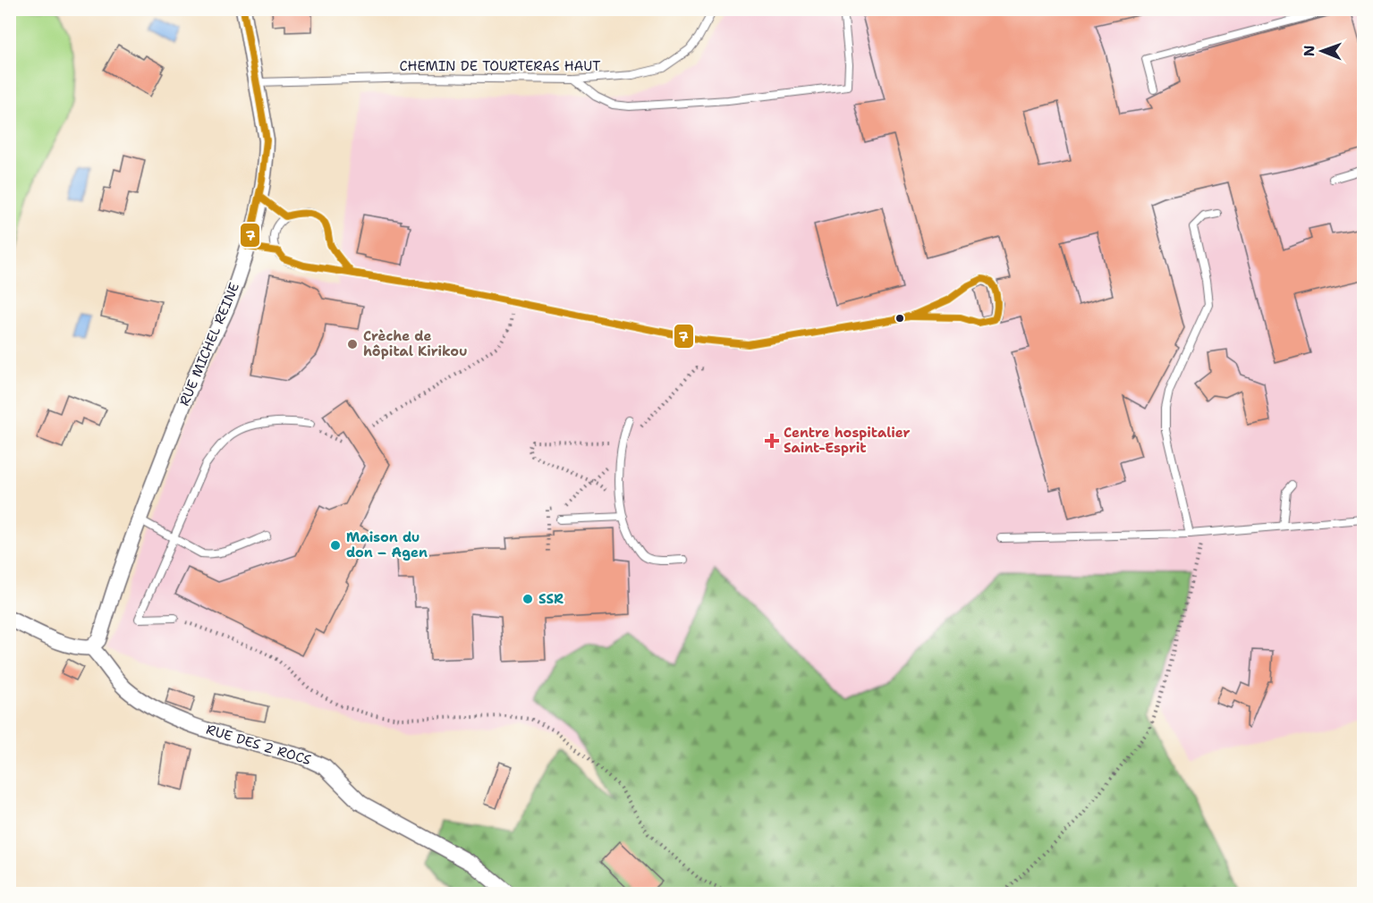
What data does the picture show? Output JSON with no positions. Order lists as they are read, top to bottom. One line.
{"streets":{"street":["RUE MICHEL REINE","RUE DES 2 ROCS"],"lane":["CHEMIN DE TOURTERAS HAUT"]},"crossings":[["CHEMIN DE TOURTERAS HAUT","RUE MICHEL REINE"],["RUE MICHEL REINE","RUE DES 2 ROCS"]],"places":{"other":["Crèche de hôpital Kirikou","Maison du don – Agen","SSR"],"health":["Centre hospitalier Saint-Esprit"]},"lines":["transit line 7"],"north":"left"}
